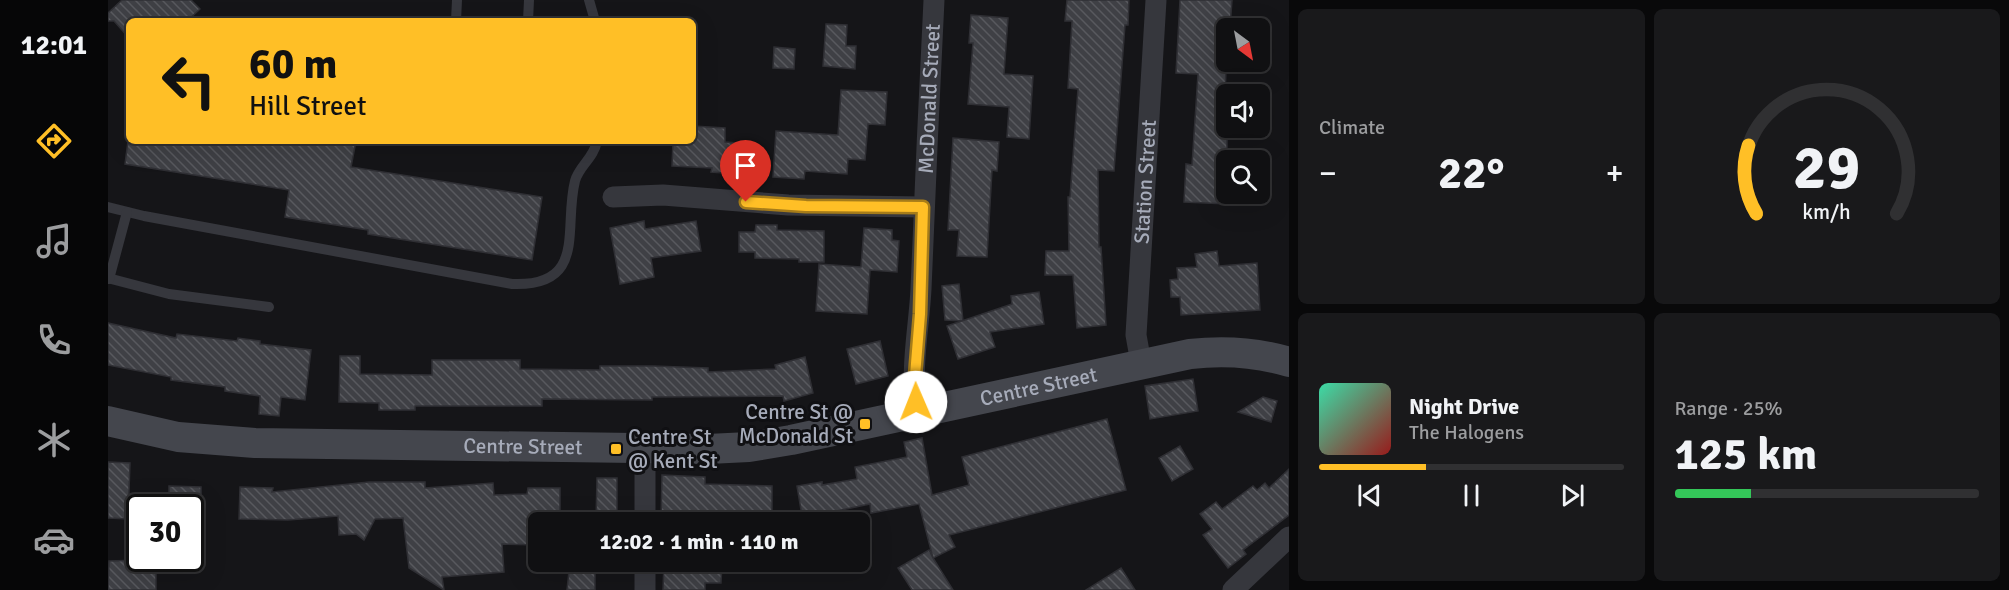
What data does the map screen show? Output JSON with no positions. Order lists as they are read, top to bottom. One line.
{"streets":{"main road":["Centre Street"],"street":["McDonald Street","Station Street"]},"crossings":[["McDonald Street","Centre Street"],["Station Street","Centre Street"]],"places":{"transit":["Centre St @ McDonald St","Centre St @ Kent St"]},"north":"bottom right","page":{"tabs":"12:01","tile":["Climate",["Range · 25%","125 km"]],"turn":["60 m","Hill Street"],"heat":["−","22°","+"],"song":["Night Drive","The Halogens"],"limit":"30","trip":"12:02 · 1 min · 110 m","gauge":["29","km/h"]}}
